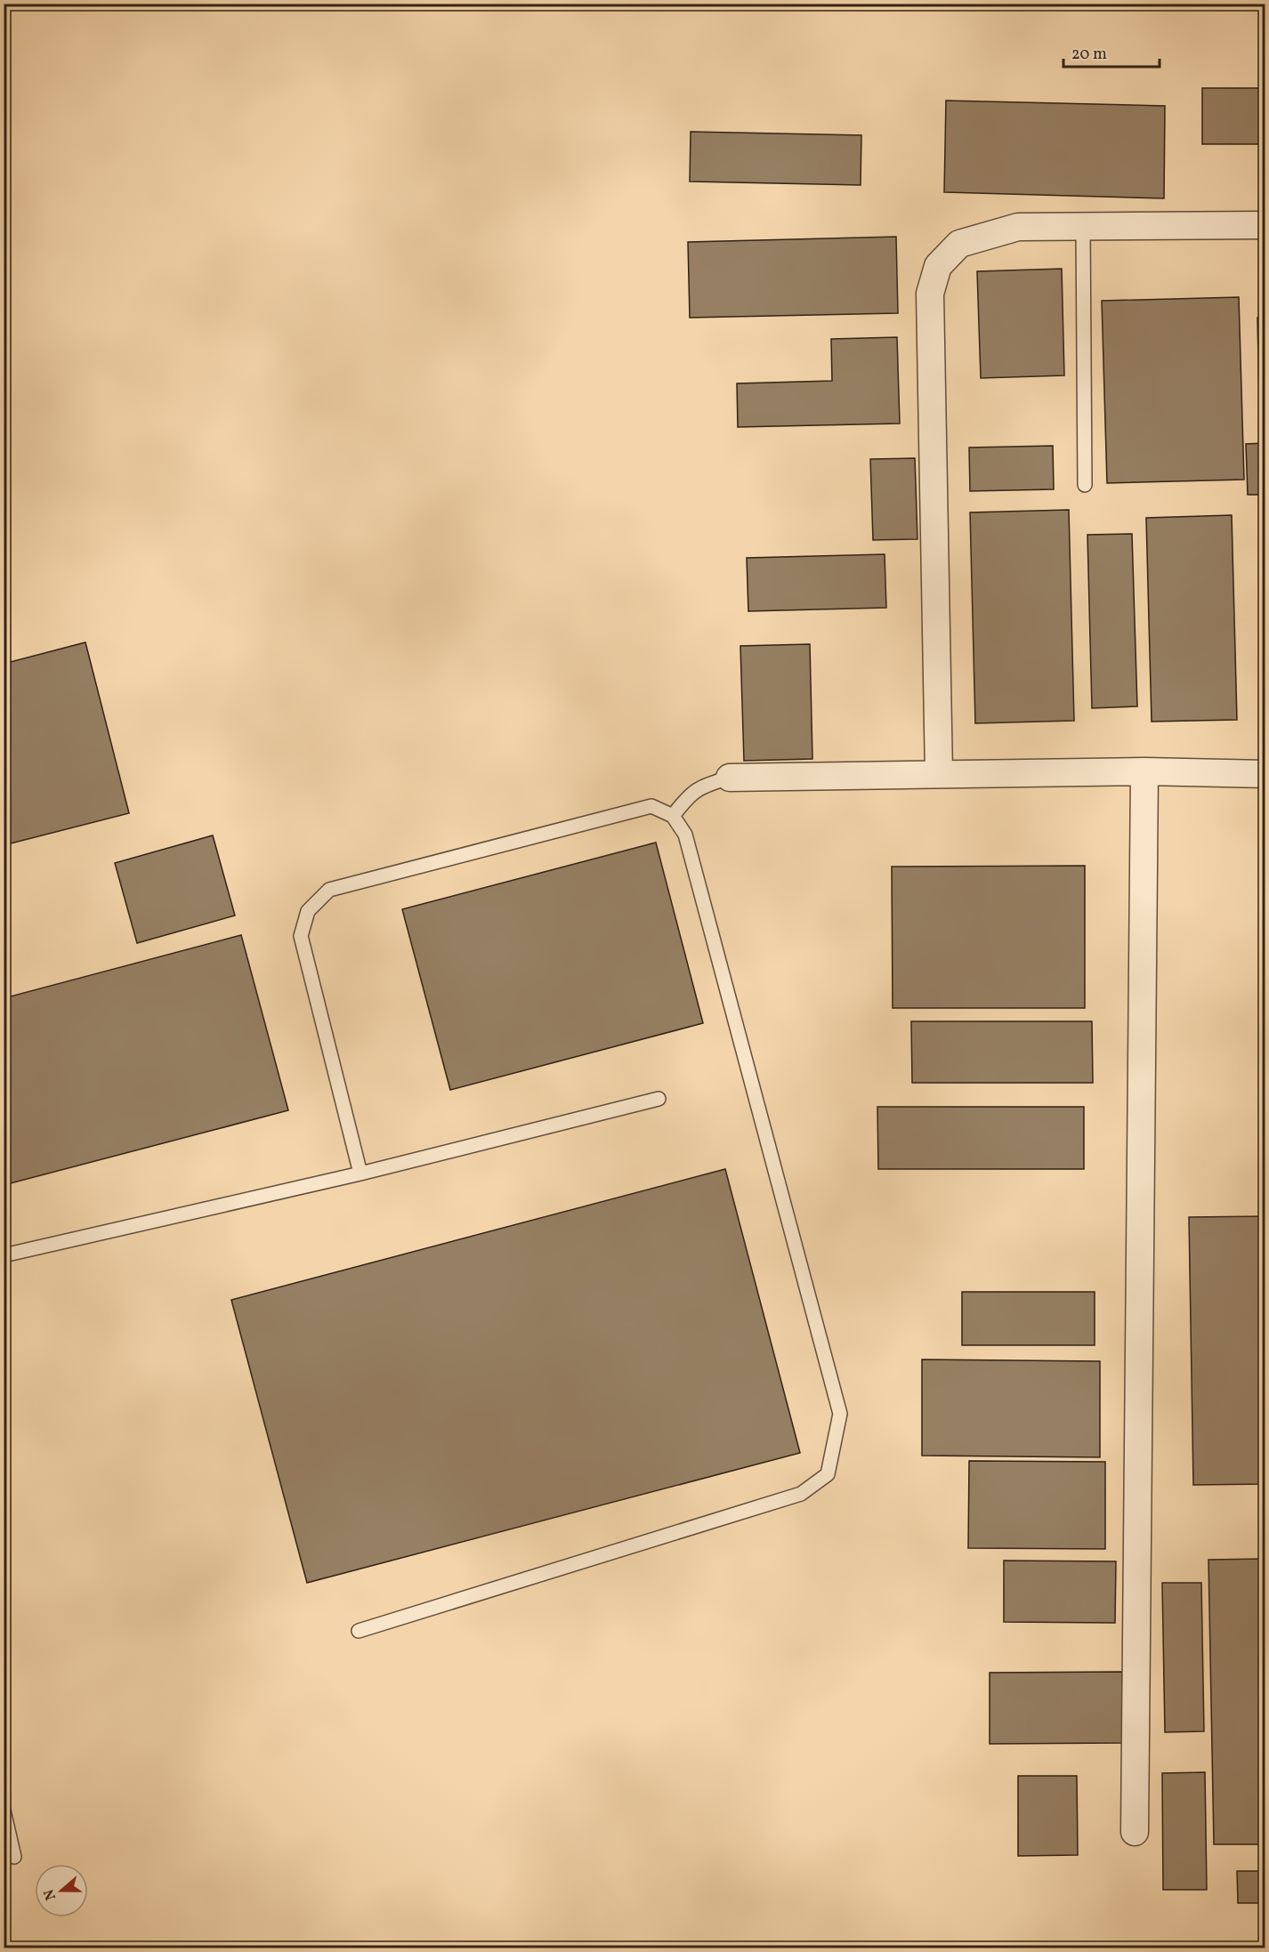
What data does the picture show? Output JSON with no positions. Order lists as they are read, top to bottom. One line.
{"scale_bar":"20 m","north":"left"}
